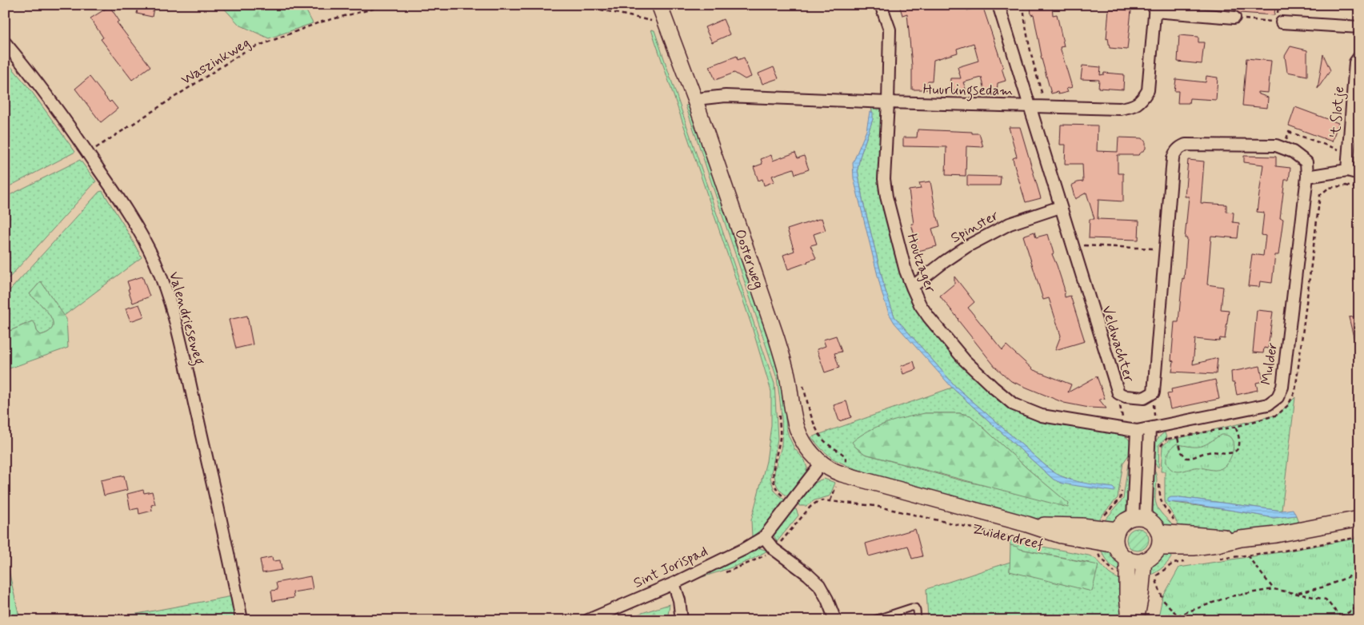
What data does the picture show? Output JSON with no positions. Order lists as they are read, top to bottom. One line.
{"streets":{"street":["Huurlingsedam","'t Slotje","Spinster","Oosterweg","Houtzager","Valendrieseweg","Veldwachter","Mulder","Zuiderdreef","Sint Jorispad"],"path":["Waszinkweg"]},"crossings":[["Waszinkweg","Valendrieseweg"],["Huurlingsedam","Oosterweg"],["Huurlingsedam","Houtzager"],["Huurlingsedam","Veldwachter"],["Spinster","Houtzager"],["Spinster","Veldwachter"],["Oosterweg","Zuiderdreef"],["Houtzager","Mulder"],["Veldwachter","Mulder"]]}
